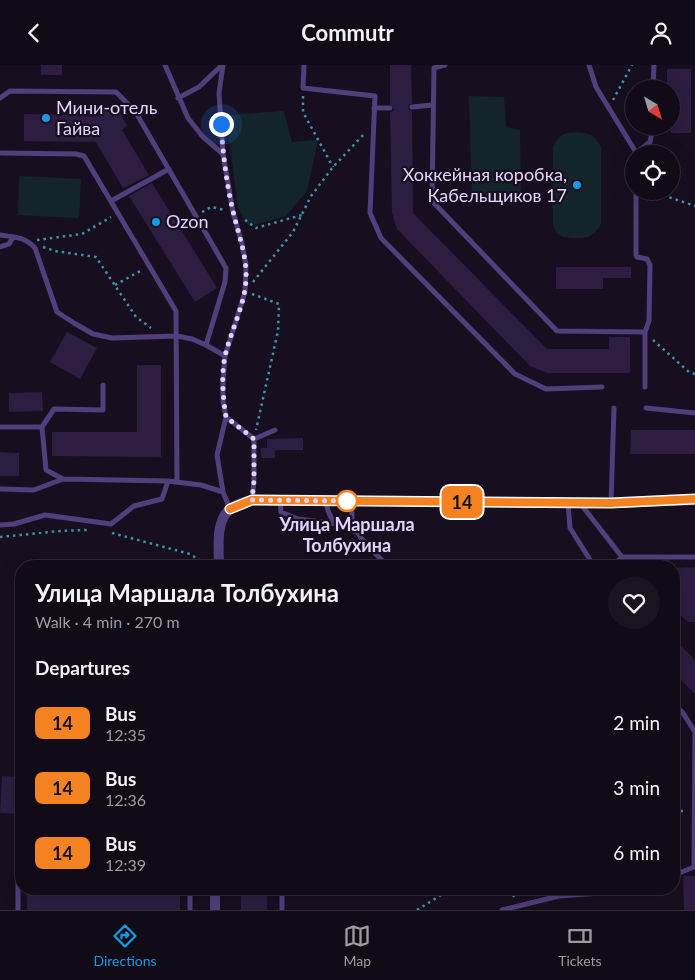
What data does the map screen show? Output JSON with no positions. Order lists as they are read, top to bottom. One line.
{"places":["Мини-отель Гайва","Хоккейная коробка, Кабельщиков 17","Ozon","Улица Маршала Толбухина"],"lines":["bus line 14"],"north":"bottom right","page":{"header":"Commutr","on_map":"14","heading":[["Улица Маршала Толбухина","Walk · 4 min · 270 m"],"Departures"],"list":[{"mark":"14","name":"Bus","note":"12:35","value":"2 min"},{"mark":"14","name":"Bus","note":"12:36","value":"3 min"},{"mark":"14","name":"Bus","note":"12:39","value":"6 min"}],"tabs":["Directions","Map","Tickets"]}}
